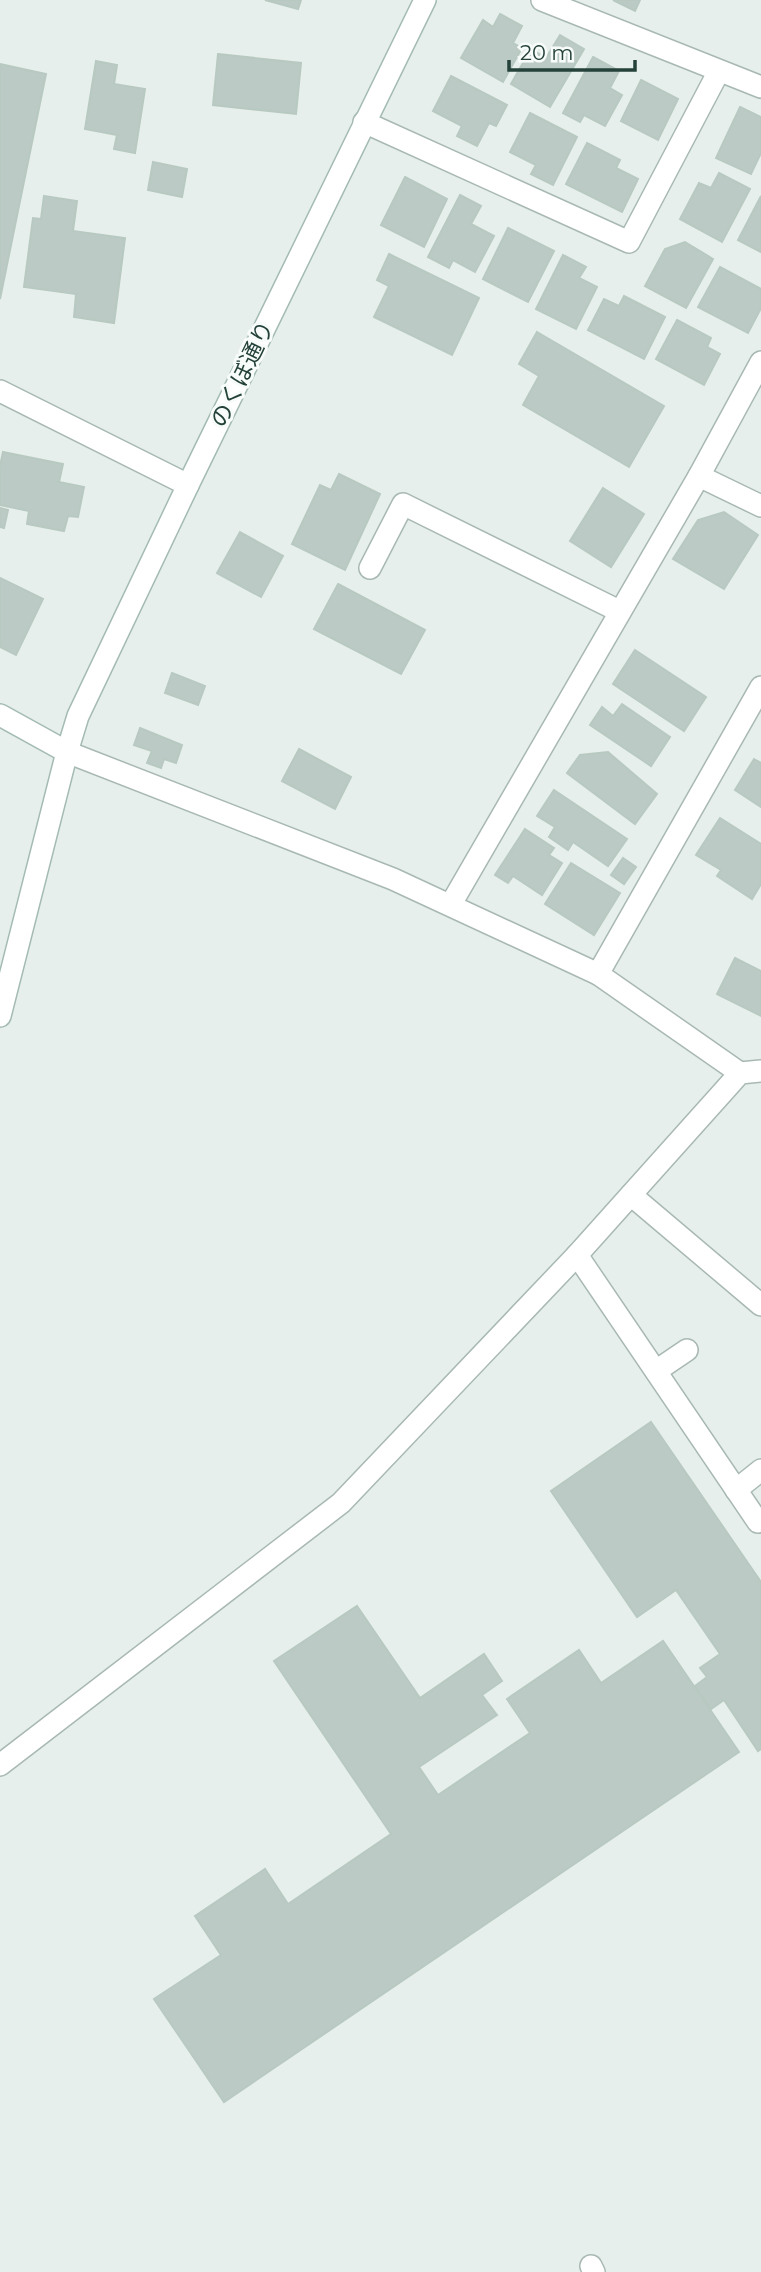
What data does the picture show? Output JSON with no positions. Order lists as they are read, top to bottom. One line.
{"streets":{"street":["のくぼ通り"]},"scale_bar":"20 m"}
